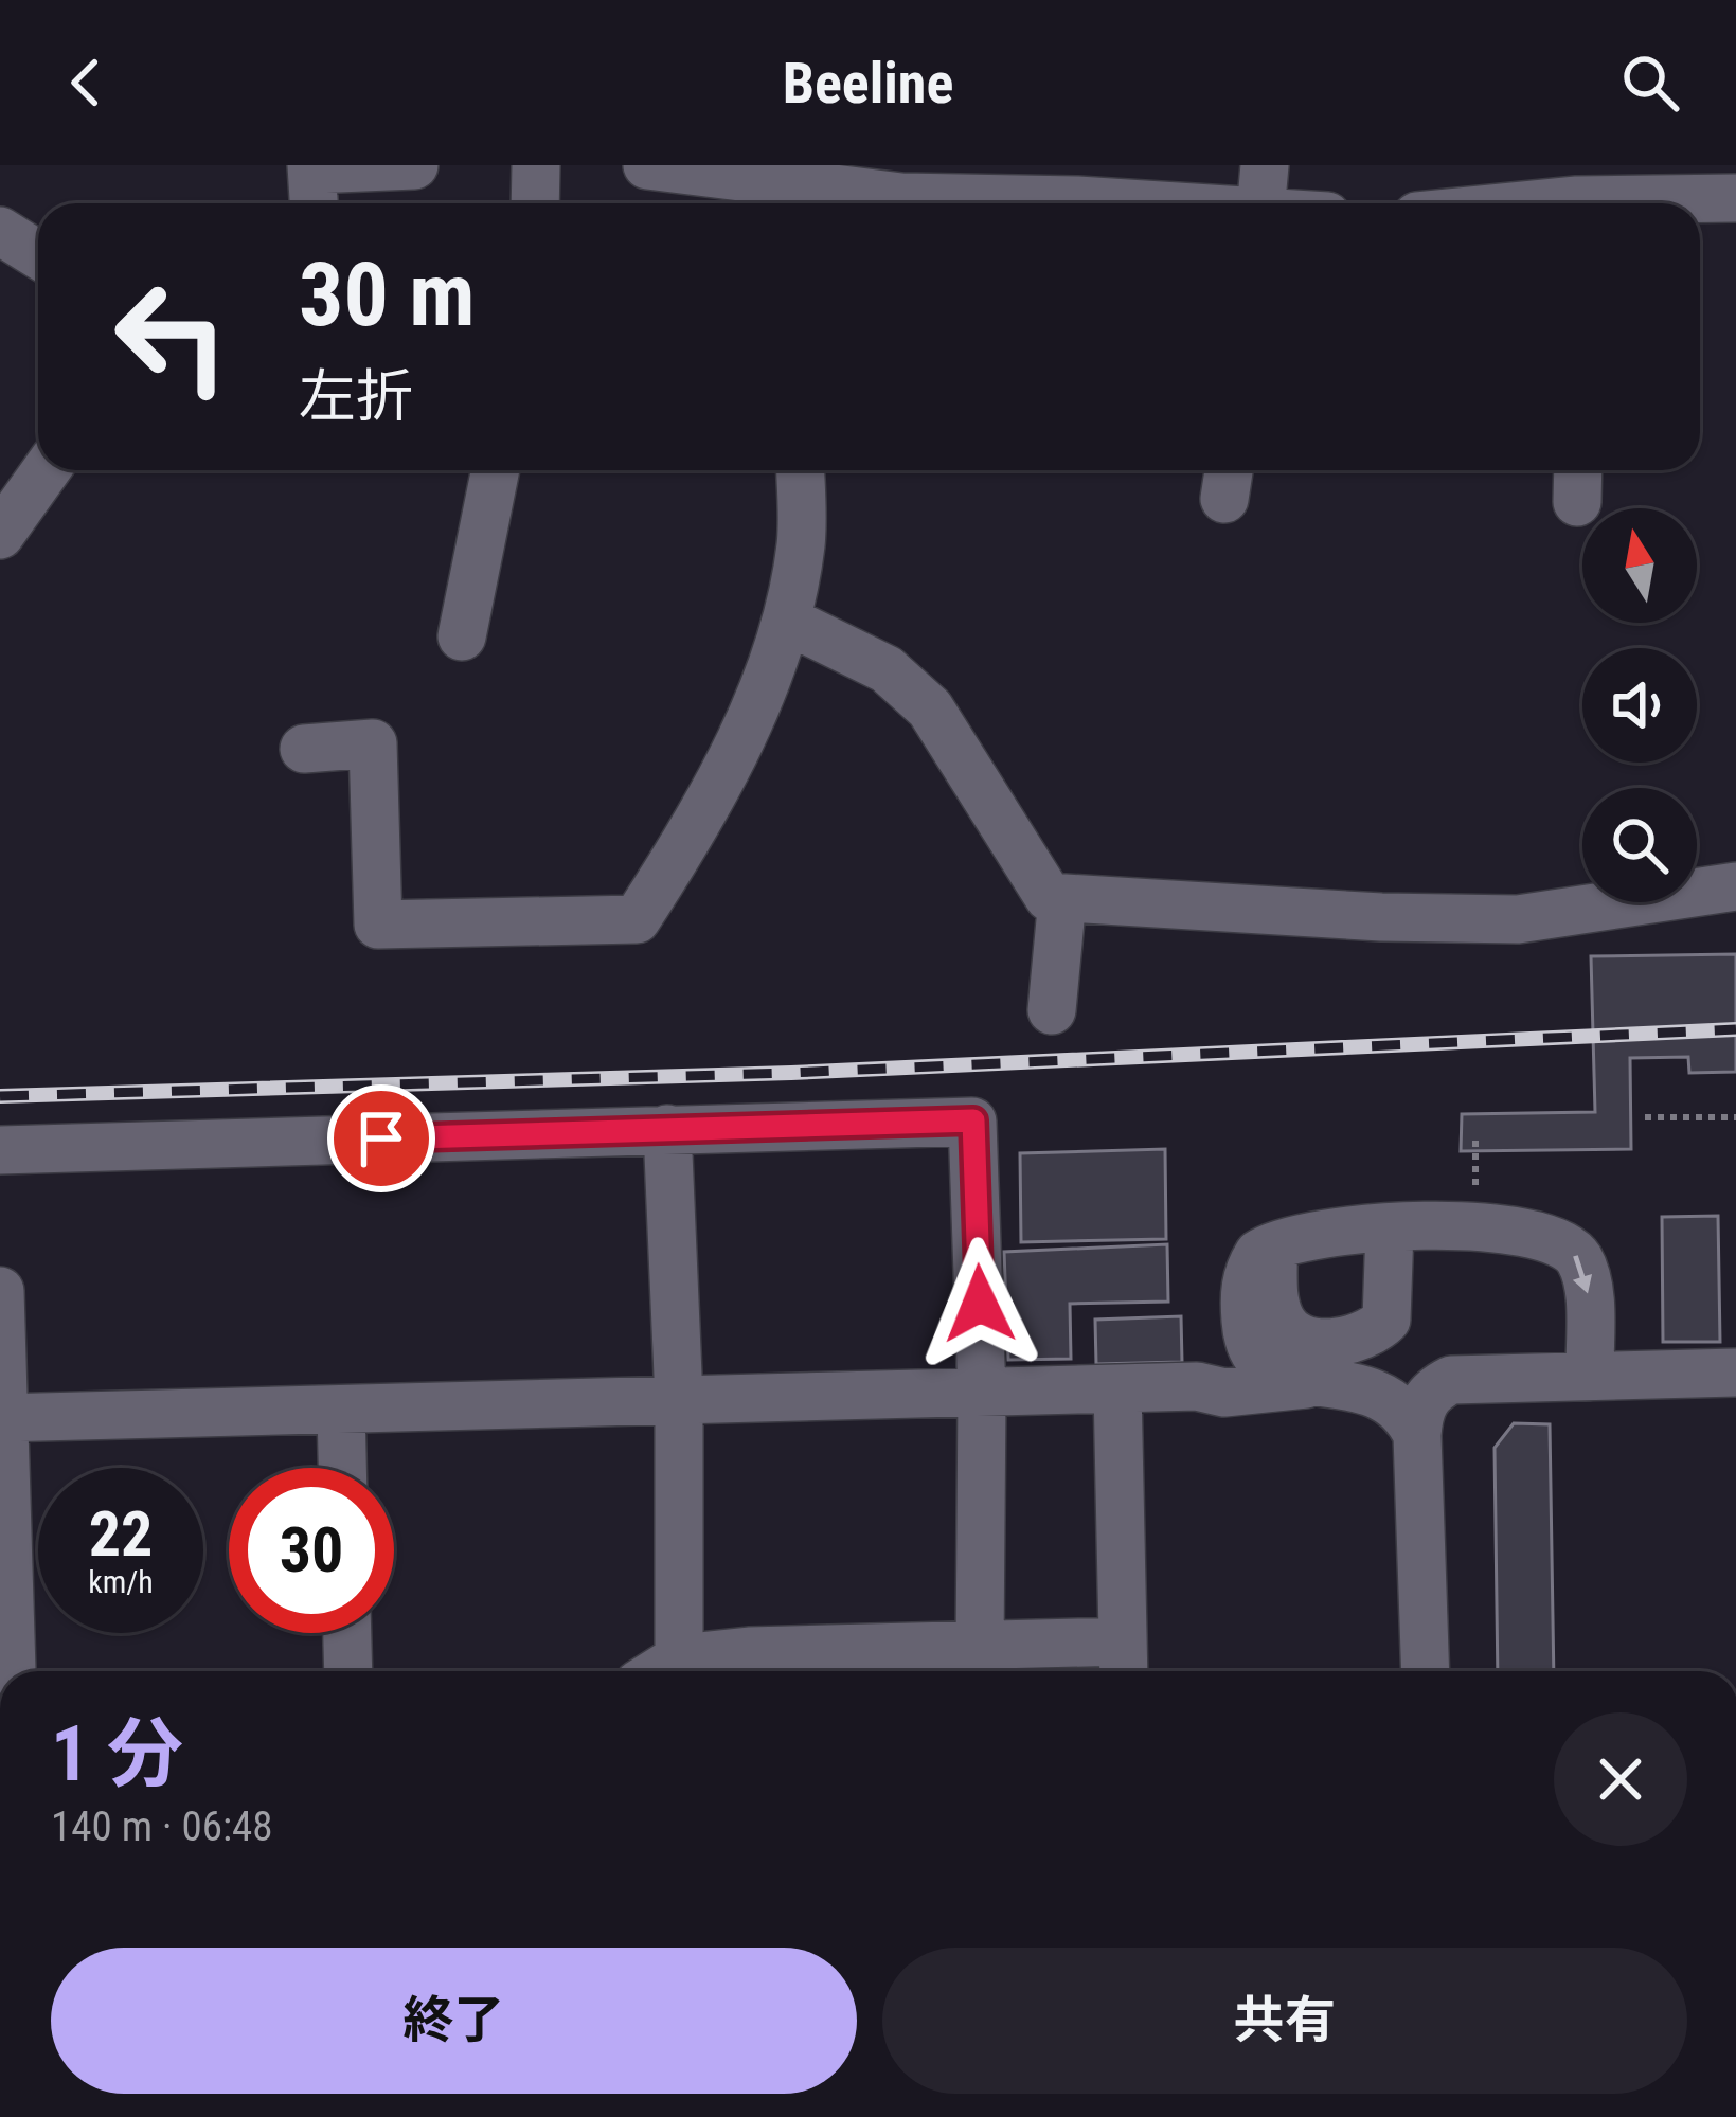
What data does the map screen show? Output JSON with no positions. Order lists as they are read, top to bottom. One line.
{"north":"top","page":{"header":"Beeline","turn":["30 m","左折"],"speed":"22 km/h","limit":"30","heading":["1 分","140 m · 06:48"],"buttons":["終了","共有"]}}
